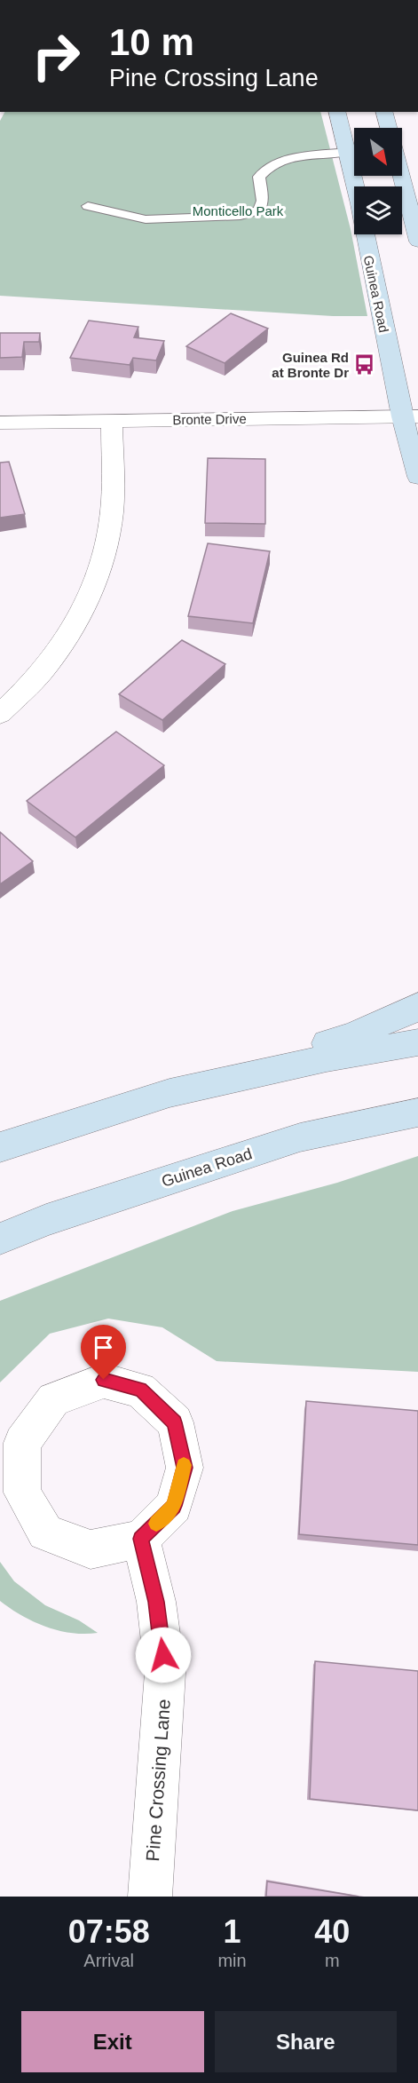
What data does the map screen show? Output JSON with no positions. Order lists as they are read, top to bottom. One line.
{"streets":{"main road":["Guinea Road"],"street":["Bronte Drive","Pine Crossing Lane"]},"crossings":[["Guinea Road","Bronte Drive"]],"parks":["Monticello Park"],"places":{"bus stop":["Guinea Rd at Bronte Dr"]},"north":"bottom right","page":{"turn":["10 m","Pine Crossing Lane"],"eta":["07:58","Arrival","1","min","40","m"],"buttons":["Exit","Share"]}}
